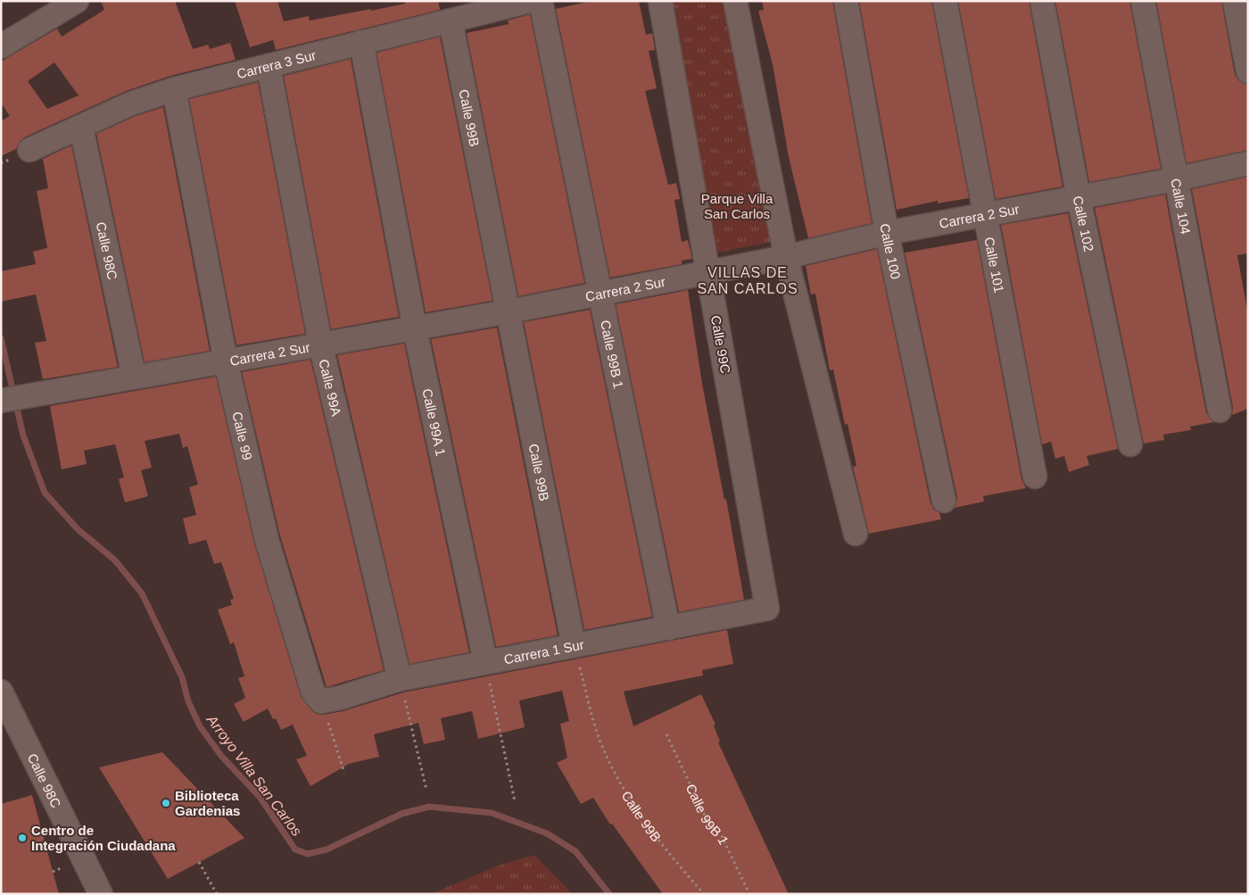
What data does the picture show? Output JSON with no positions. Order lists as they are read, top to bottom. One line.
{"streets":{"street":["Carrera 3 Sur","Calle 99B","Calle 104","Carrera 2 Sur","Calle 102","Calle 98C","Calle 100","Calle 101","Calle 99C","Calle 99B 1","Calle 99A","Calle 99A 1","Calle 99","Carrera 1 Sur"]},"crossings":[["Carrera 3 Sur","Calle 99B"],["Carrera 3 Sur","Calle 98C"],["Carrera 3 Sur","Calle 99A"],["Carrera 3 Sur","Calle 99A 1"],["Carrera 3 Sur","Calle 99"],["Calle 99B","Carrera 2 Sur"],["Calle 99B","Carrera 1 Sur"],["Calle 104","Carrera 2 Sur"],["Carrera 2 Sur","Calle 102"],["Carrera 2 Sur","Calle 98C"],["Carrera 2 Sur","Calle 100"],["Carrera 2 Sur","Calle 101"],["Carrera 2 Sur","Calle 99C"],["Carrera 2 Sur","Calle 99B 1"],["Carrera 2 Sur","Calle 99A"],["Carrera 2 Sur","Calle 99A 1"],["Carrera 2 Sur","Calle 99"],["Calle 99C","Carrera 1 Sur"],["Calle 99B 1","Carrera 1 Sur"],["Calle 99A","Carrera 1 Sur"],["Calle 99A 1","Carrera 1 Sur"],["Calle 99","Carrera 1 Sur"]],"districts":["VILLAS DE SAN CARLOS"],"water":["Arroyo Villa San Carlos"],"parks":["Parque Villa San Carlos"],"places":["Biblioteca Gardenias","Centro de Integración Ciudadana"]}
